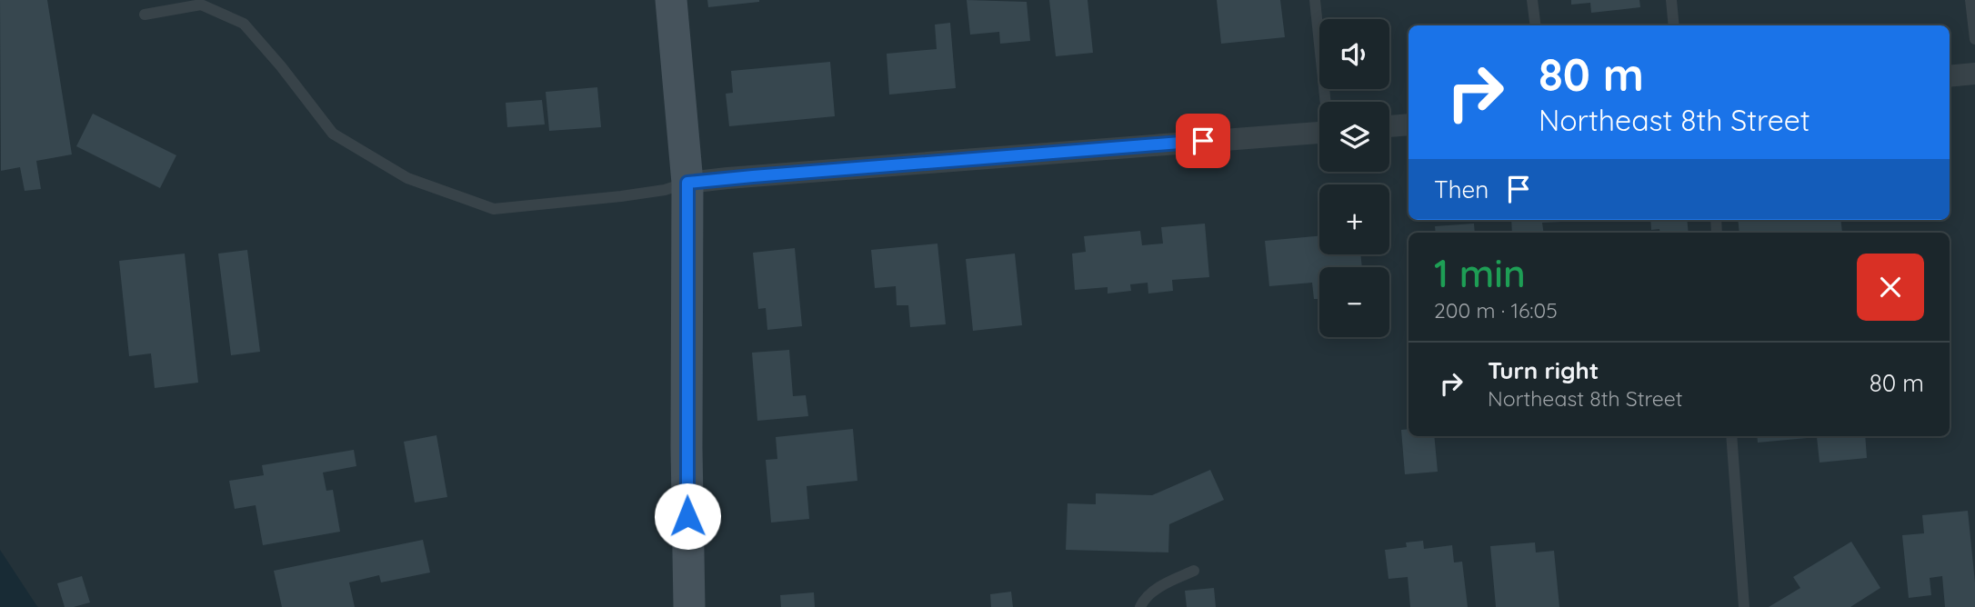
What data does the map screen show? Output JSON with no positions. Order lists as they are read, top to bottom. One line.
{"page":{"map_buttons":["+","−"],"turn":["80 m","Northeast 8th Street"],"then":"Then","heading":["1 min","200 m · 16:05"],"list":[{"name":"Turn right","note":"Northeast 8th Street","value":"80 m"}]}}
